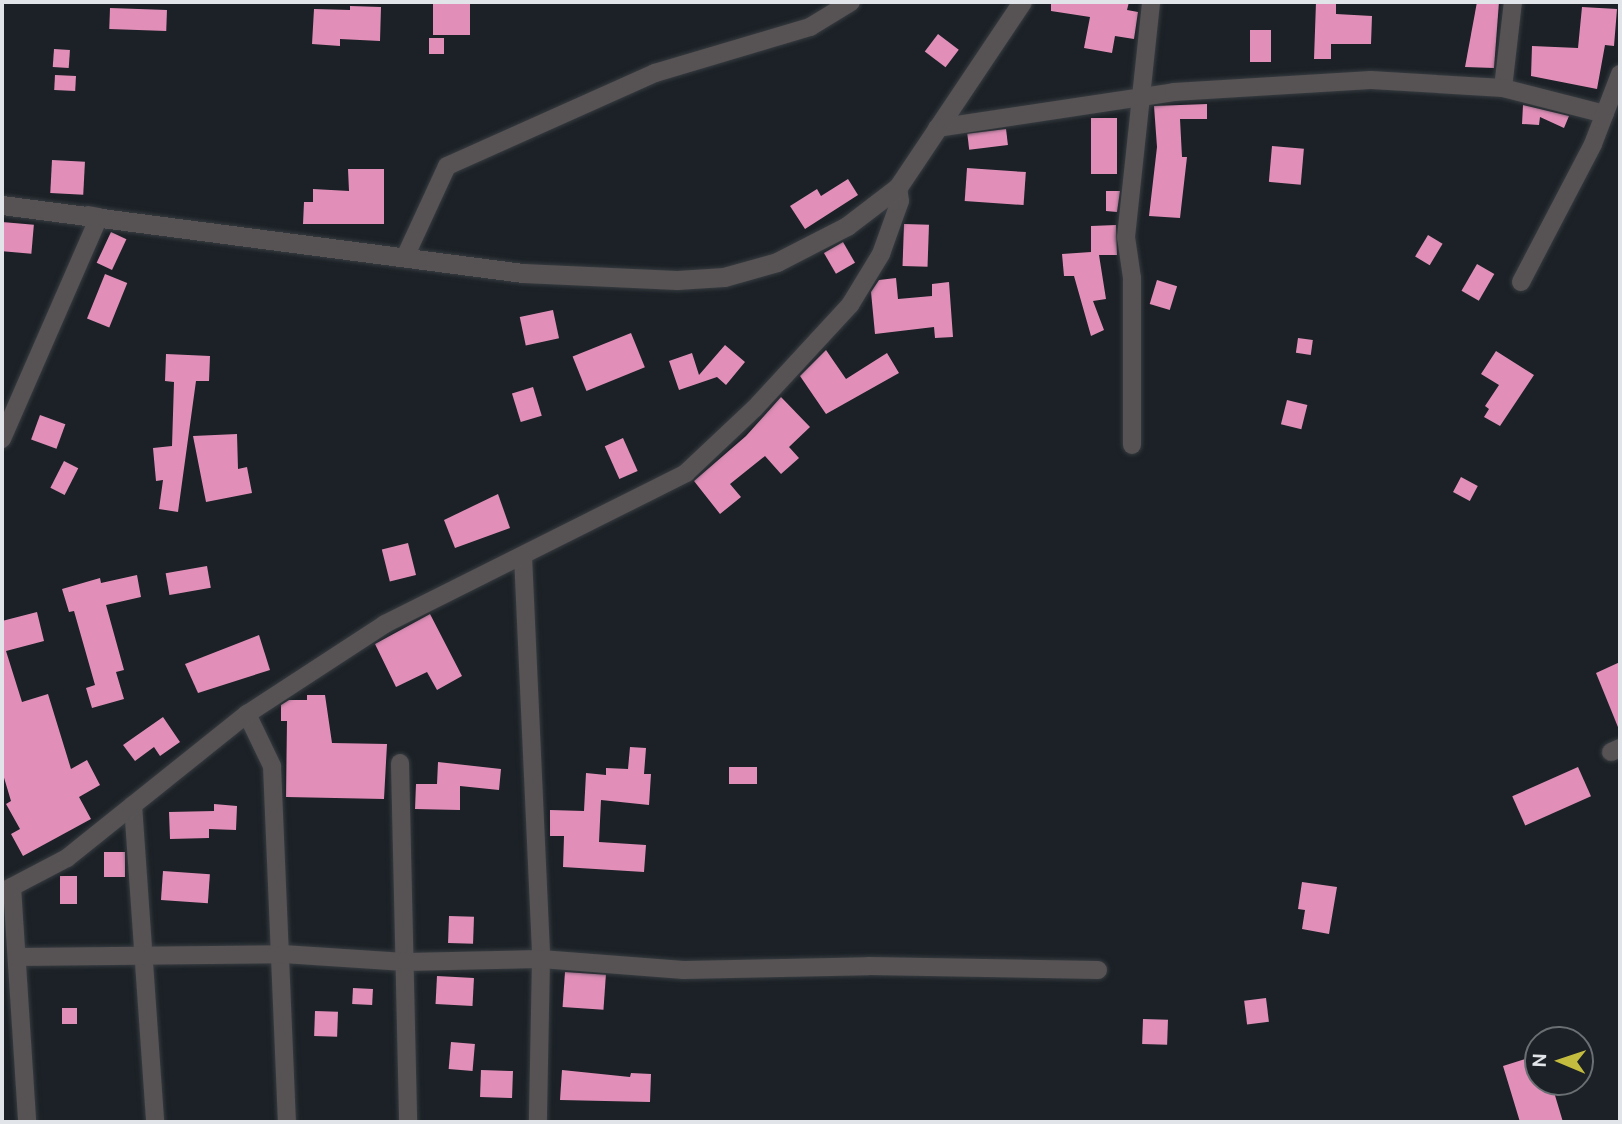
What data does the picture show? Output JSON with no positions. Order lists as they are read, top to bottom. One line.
{"north":"left"}
